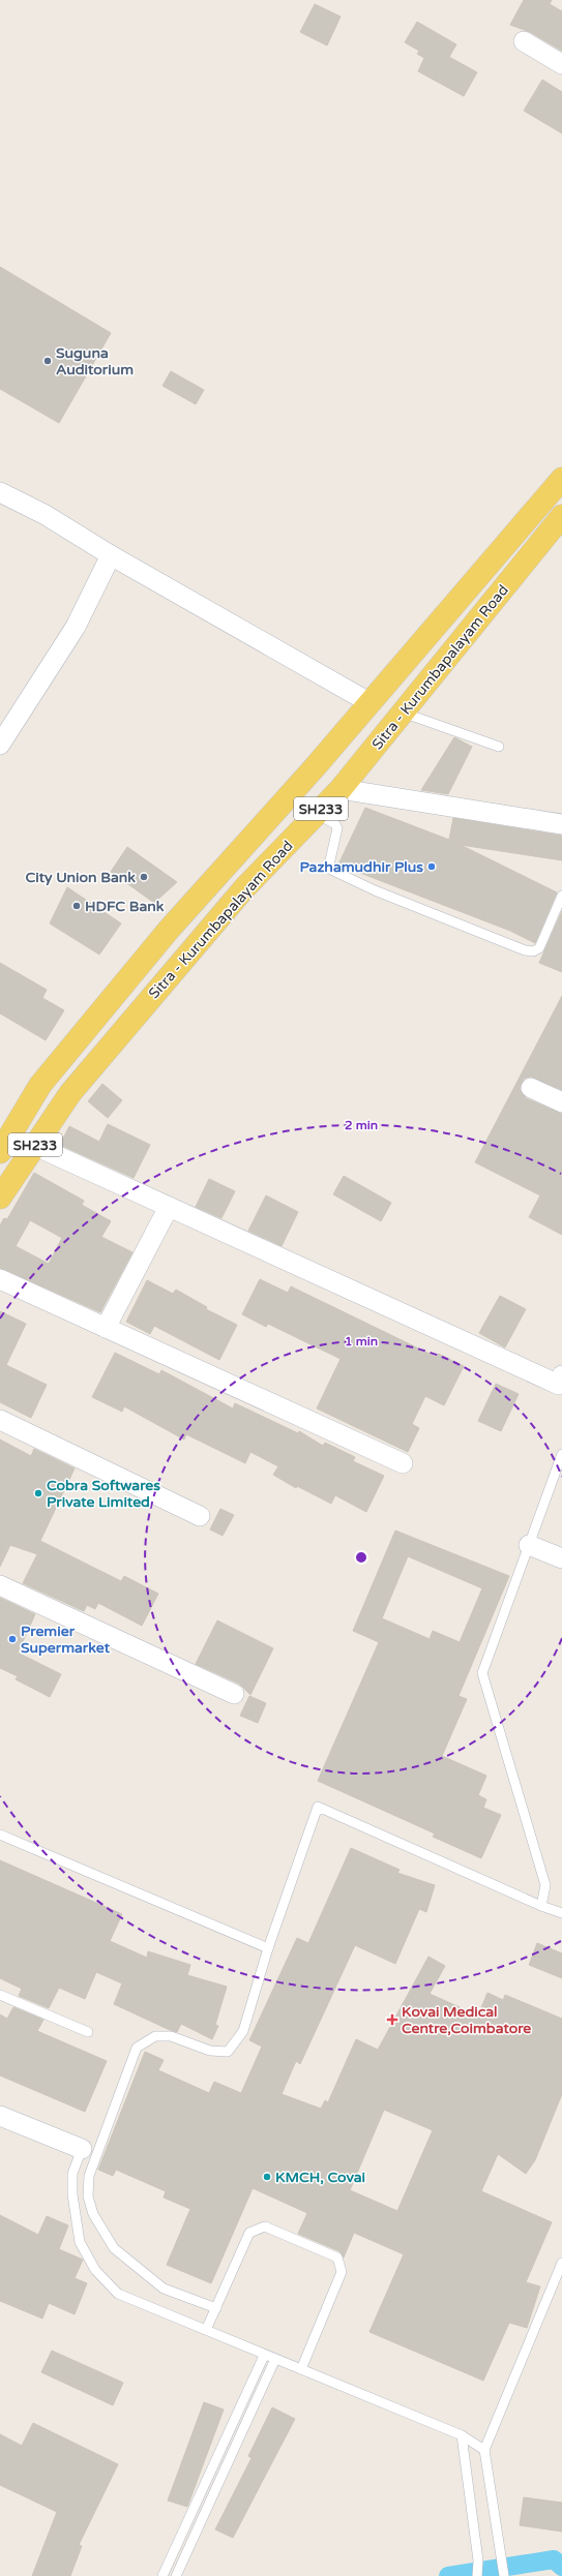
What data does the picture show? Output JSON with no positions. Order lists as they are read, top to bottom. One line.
{"streets":{"main road":["Sitra - Kurumbapalayam Road","SH233"]},"places":{"other":["Suguna Auditorium","Pazhamudhir Plus","City Union Bank","HDFC Bank","Cobra Softwares Private Limited","Premier Supermarket","KMCH, Covai"],"health":["Kovai Medical Centre,Coimbatore"]},"rings":["2 min","1 min"]}
